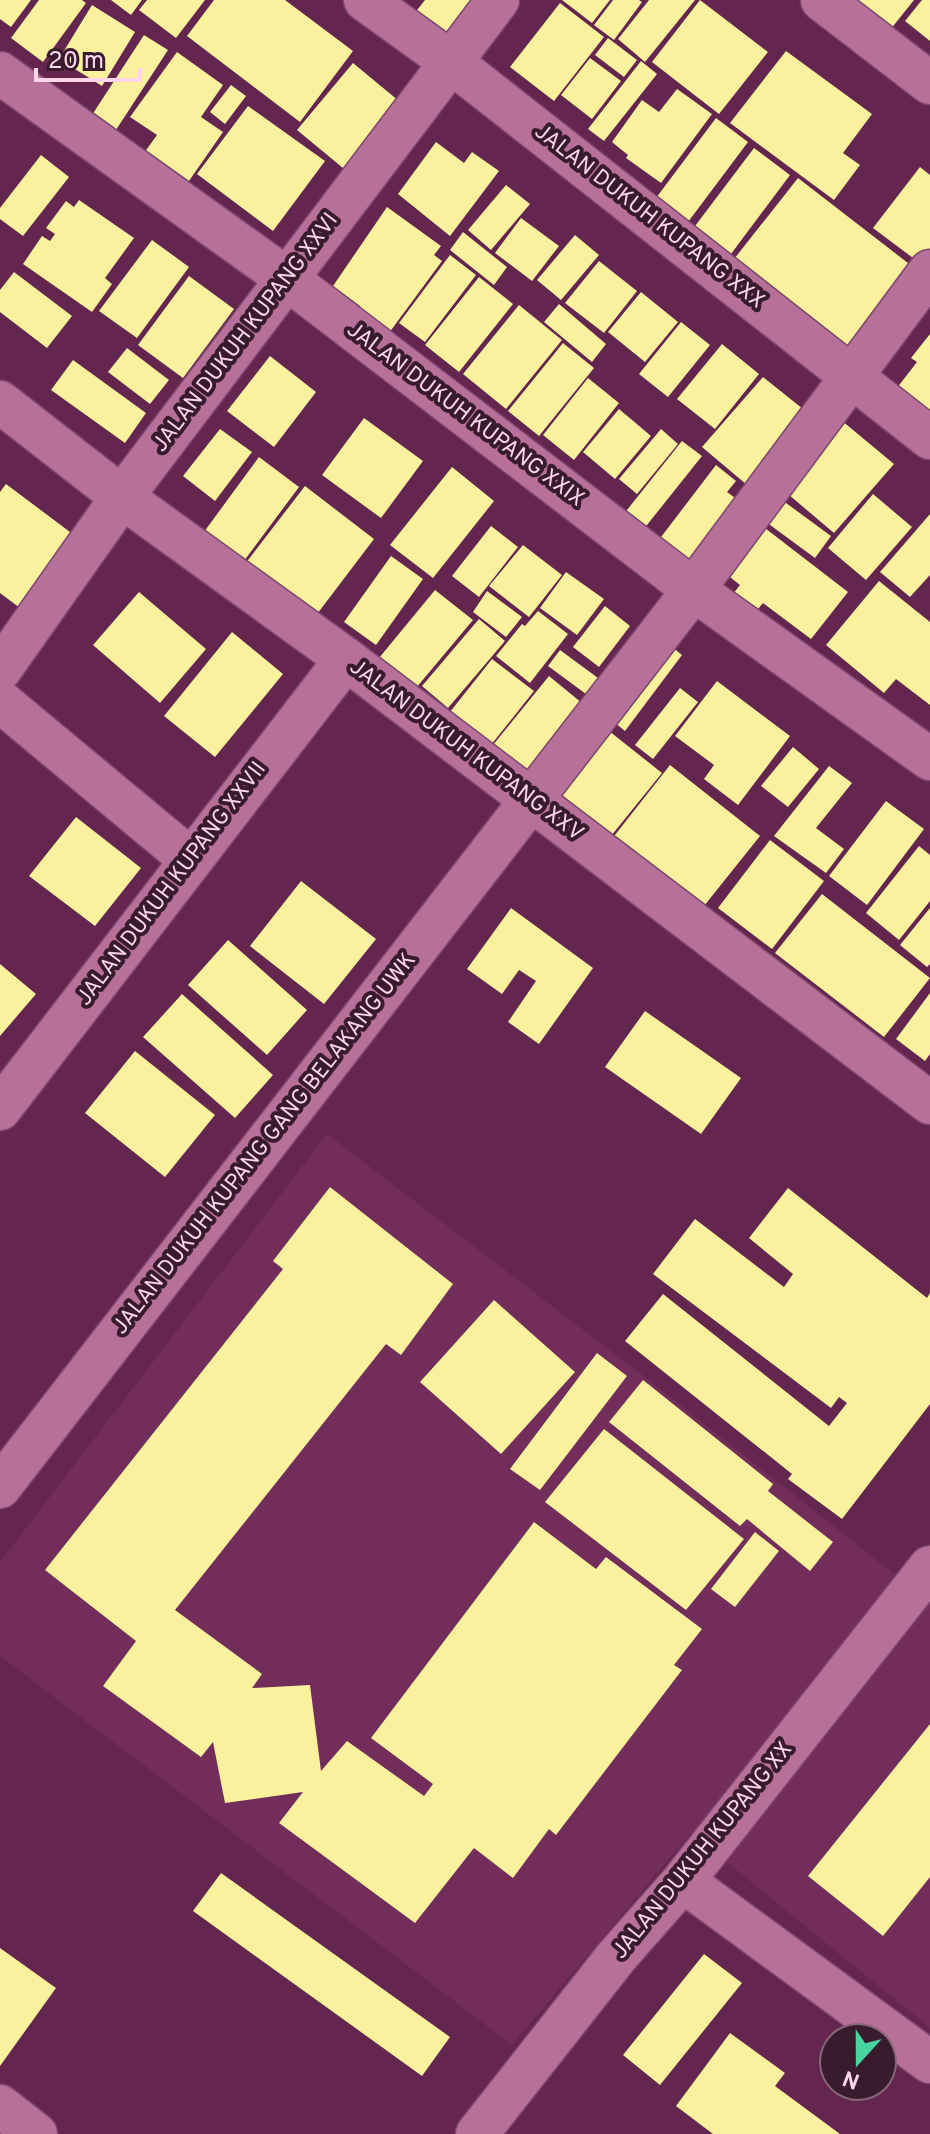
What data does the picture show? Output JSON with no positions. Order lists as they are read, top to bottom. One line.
{"streets":{"street":["JALAN DUKUH KUPANG XXX","JALAN DUKUH KUPANG XXVI","JALAN DUKUH KUPANG XXIX","JALAN DUKUH KUPANG XXV","JALAN DUKUH KUPANG XXVII","JALAN DUKUH KUPANG GANG BELAKANG UWK","JALAN DUKUH KUPANG XX"]},"crossings":[["JALAN DUKUH KUPANG XXX","JALAN DUKUH KUPANG XXVI"],["JALAN DUKUH KUPANG XXX","JALAN DUKUH KUPANG GANG BELAKANG UWK"],["JALAN DUKUH KUPANG XXVI","JALAN DUKUH KUPANG XXIX"],["JALAN DUKUH KUPANG XXVI","JALAN DUKUH KUPANG XXV"],["JALAN DUKUH KUPANG XXIX","JALAN DUKUH KUPANG GANG BELAKANG UWK"],["JALAN DUKUH KUPANG XXV","JALAN DUKUH KUPANG XXVII"],["JALAN DUKUH KUPANG XXV","JALAN DUKUH KUPANG GANG BELAKANG UWK"]],"scale_bar":"20 m","north":"bottom"}
